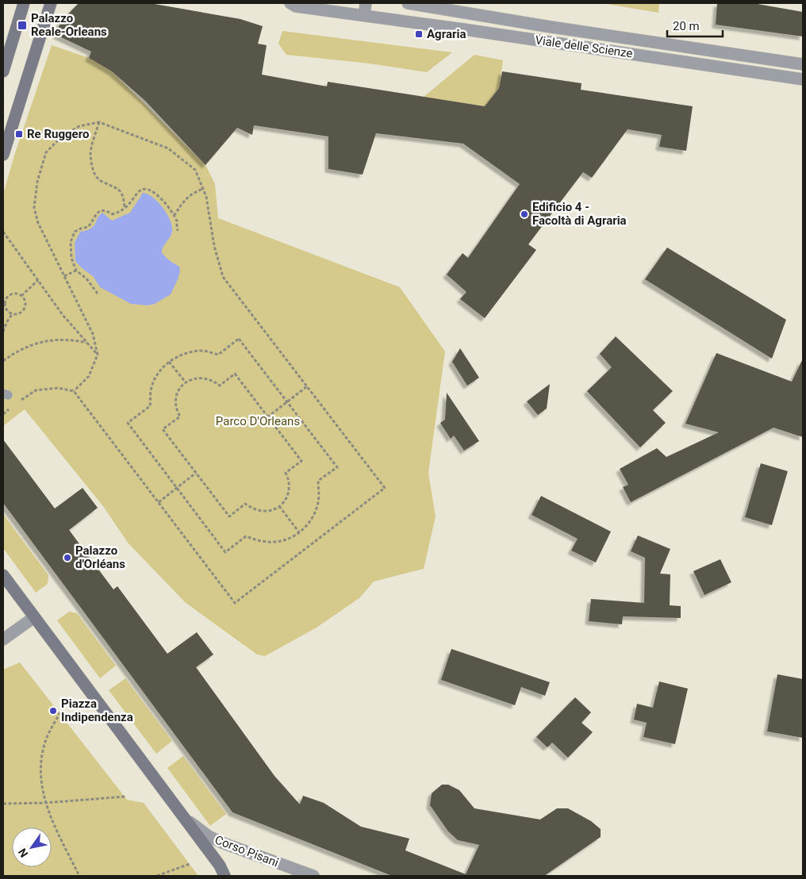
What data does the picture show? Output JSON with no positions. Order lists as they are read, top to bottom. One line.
{"streets":{"street":["Viale delle Scienze","Corso Pisani"]},"parks":["Parco D'Orleans"],"places":{"transit":["Palazzo Reale-Orleans","Agraria","Re Ruggero"],"other":["Edificio 4 - Facoltà di Agraria","Palazzo d'Orléans","Piazza Indipendenza"]},"scale_bar":"20 m","north":"bottom left"}
